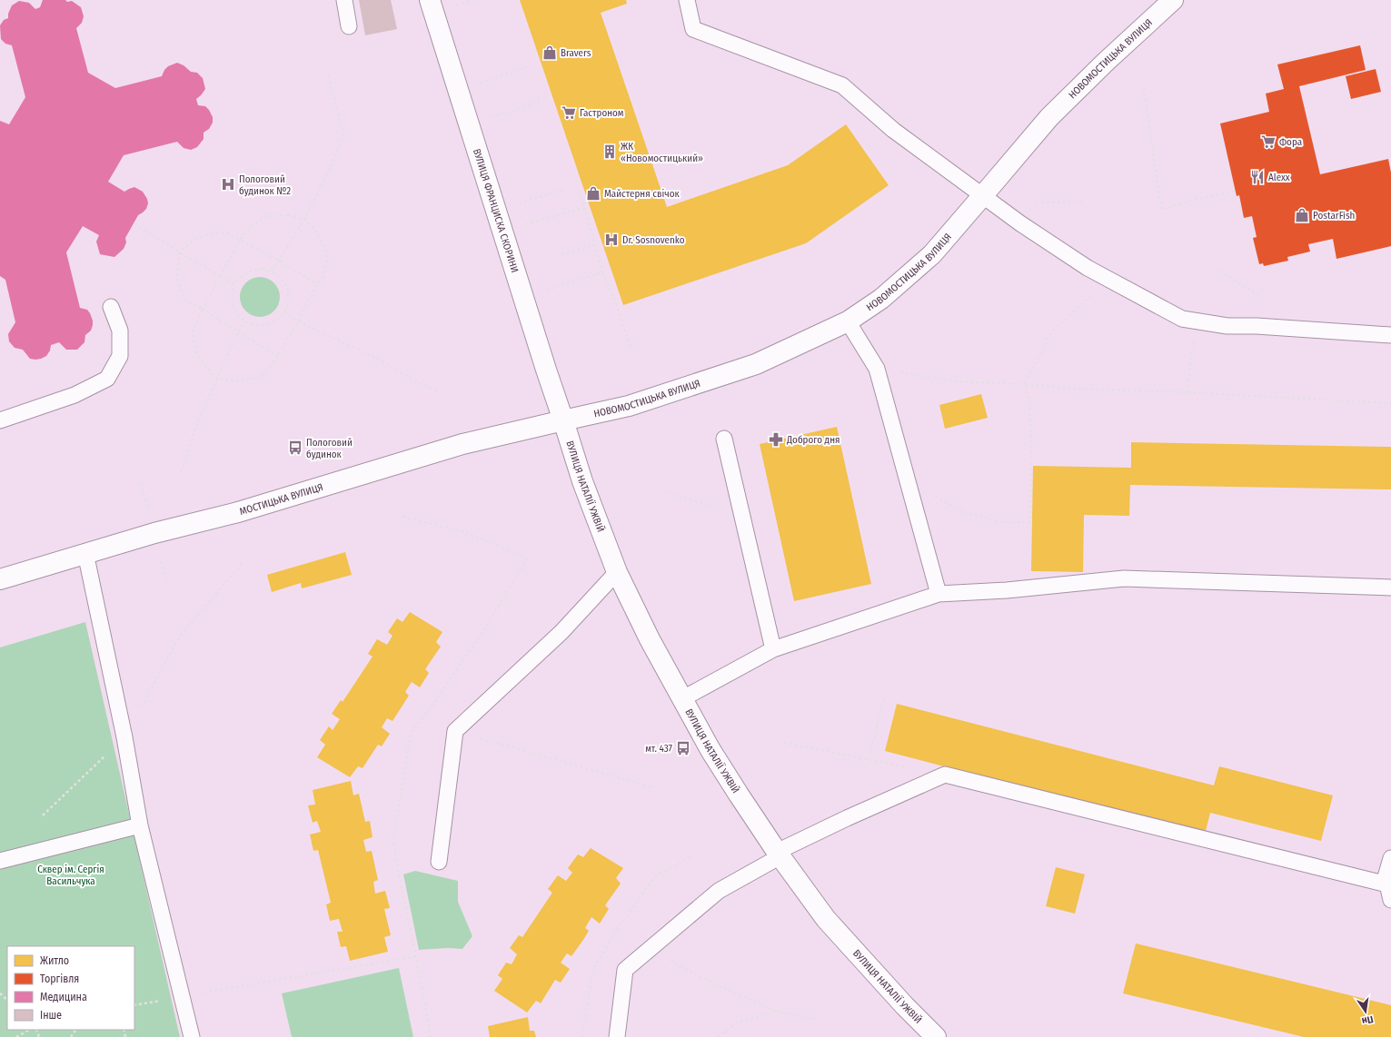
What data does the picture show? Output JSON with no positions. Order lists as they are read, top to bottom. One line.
{"streets":{"street":["НОВОМОСТИЦЬКА ВУЛИЦЯ","ВУЛИЦЯ ФРАНЦИСКА СКОРИНИ","ВУЛИЦЯ НАТАЛІЇ УЖВІЙ","МОСТИЦЬКА ВУЛИЦЯ"]},"crossings":[["НОВОМОСТИЦЬКА ВУЛИЦЯ","ВУЛИЦЯ ФРАНЦИСКА СКОРИНИ"],["НОВОМОСТИЦЬКА ВУЛИЦЯ","ВУЛИЦЯ НАТАЛІЇ УЖВІЙ"],["НОВОМОСТИЦЬКА ВУЛИЦЯ","МОСТИЦЬКА ВУЛИЦЯ"],["ВУЛИЦЯ ФРАНЦИСКА СКОРИНИ","ВУЛИЦЯ НАТАЛІЇ УЖВІЙ"],["ВУЛИЦЯ ФРАНЦИСКА СКОРИНИ","МОСТИЦЬКА ВУЛИЦЯ"],["ВУЛИЦЯ НАТАЛІЇ УЖВІЙ","МОСТИЦЬКА ВУЛИЦЯ"]],"parks":["Сквер ім. Сергія Васильчука"],"places":{"shop":["Bravers","Майстерня свічок","PostarFish"],"supermarket":["Гастроном","Фора"],"building":["ЖК «Новомостицький»"],"restaurant":["Alexx"],"hospital":["Пологовий будинок №2","Dr. Sosnovenko"],"pharmacy":["Доброго дня"],"bus stop":["Пологовий будинок","мт. 437"]},"legend":["Житло","Торгівля","Медицина","Інше"],"north":"bottom"}
